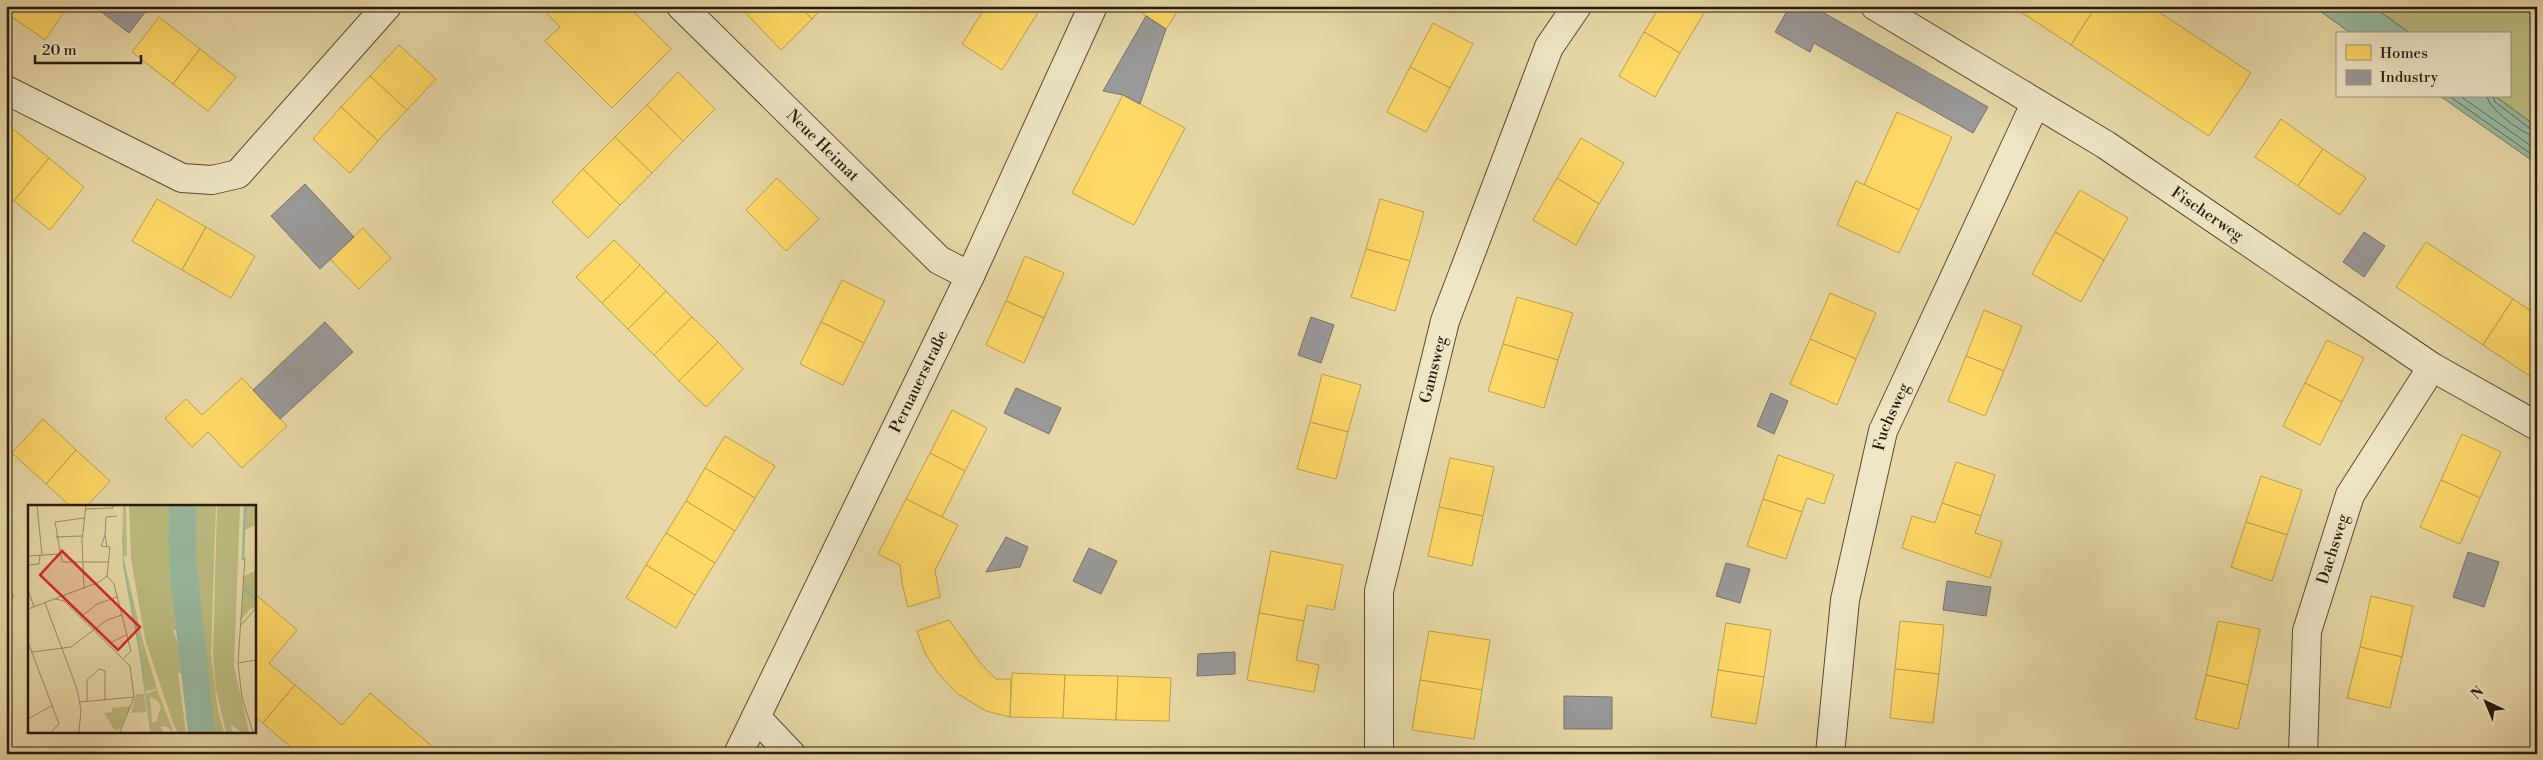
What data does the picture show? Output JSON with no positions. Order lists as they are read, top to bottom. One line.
{"streets":{"street":["Neue Heimat","Fischerweg","Gamsweg","Pernauerstraße","Fuchsweg","Dachsweg"]},"crossings":[["Neue Heimat","Pernauerstraße"],["Fischerweg","Fuchsweg"],["Fischerweg","Dachsweg"]],"legend":["Homes","Industry"],"scale_bar":"20 m","north":"top left"}
